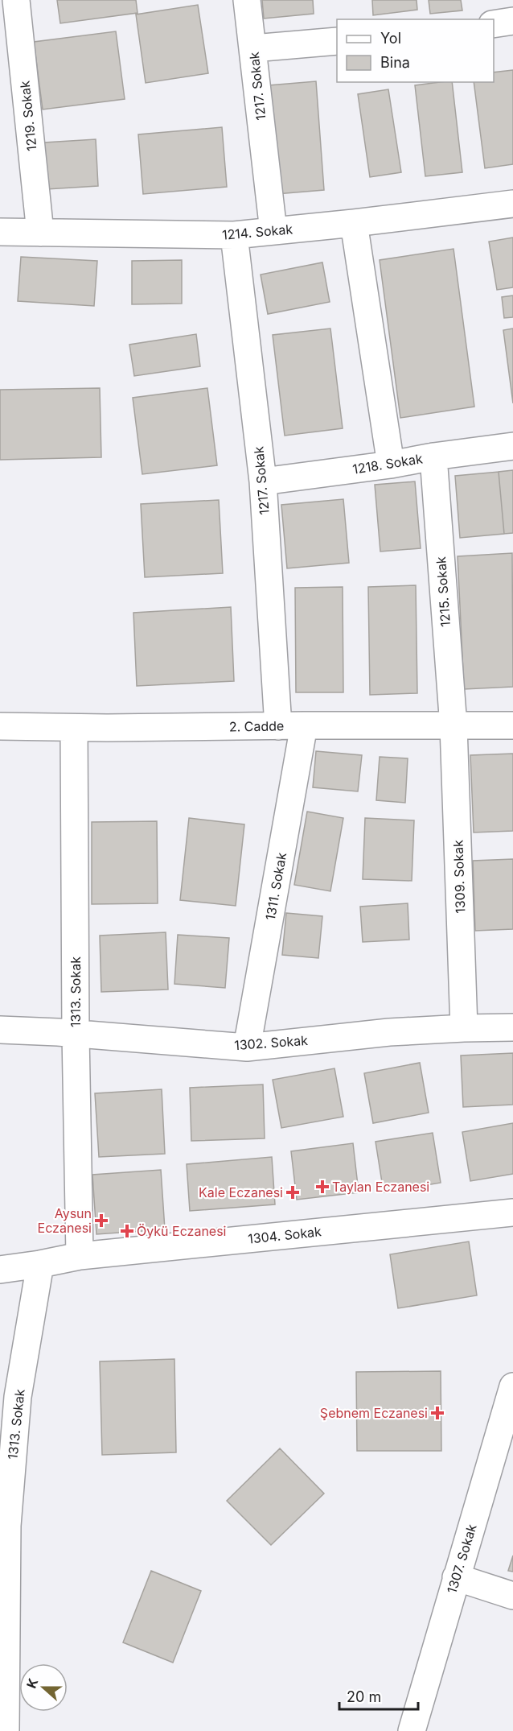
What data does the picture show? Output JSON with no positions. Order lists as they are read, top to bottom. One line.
{"streets":{"street":["1217. Sokak","1219. Sokak","1214. Sokak","1218. Sokak","1215. Sokak","2. Cadde","1309. Sokak","1311. Sokak","1313. Sokak","1302. Sokak","1304. Sokak","1307. Sokak"]},"crossings":[["1217. Sokak","1214. Sokak"],["1217. Sokak","1218. Sokak"],["1217. Sokak","2. Cadde"],["1219. Sokak","1214. Sokak"],["1218. Sokak","1215. Sokak"],["1215. Sokak","2. Cadde"],["1215. Sokak","1309. Sokak"],["2. Cadde","1309. Sokak"],["2. Cadde","1311. Sokak"],["2. Cadde","1313. Sokak"],["1309. Sokak","1302. Sokak"],["1311. Sokak","1302. Sokak"],["1313. Sokak","1302. Sokak"],["1313. Sokak","1304. Sokak"]],"places":{"health":["Taylan Eczanesi","Kale Eczanesi","Aysun Eczanesi","Öykü Eczanesi","Şebnem Eczanesi"]},"legend":["Yol","Bina"],"scale_bar":"20 m","north":"left"}
